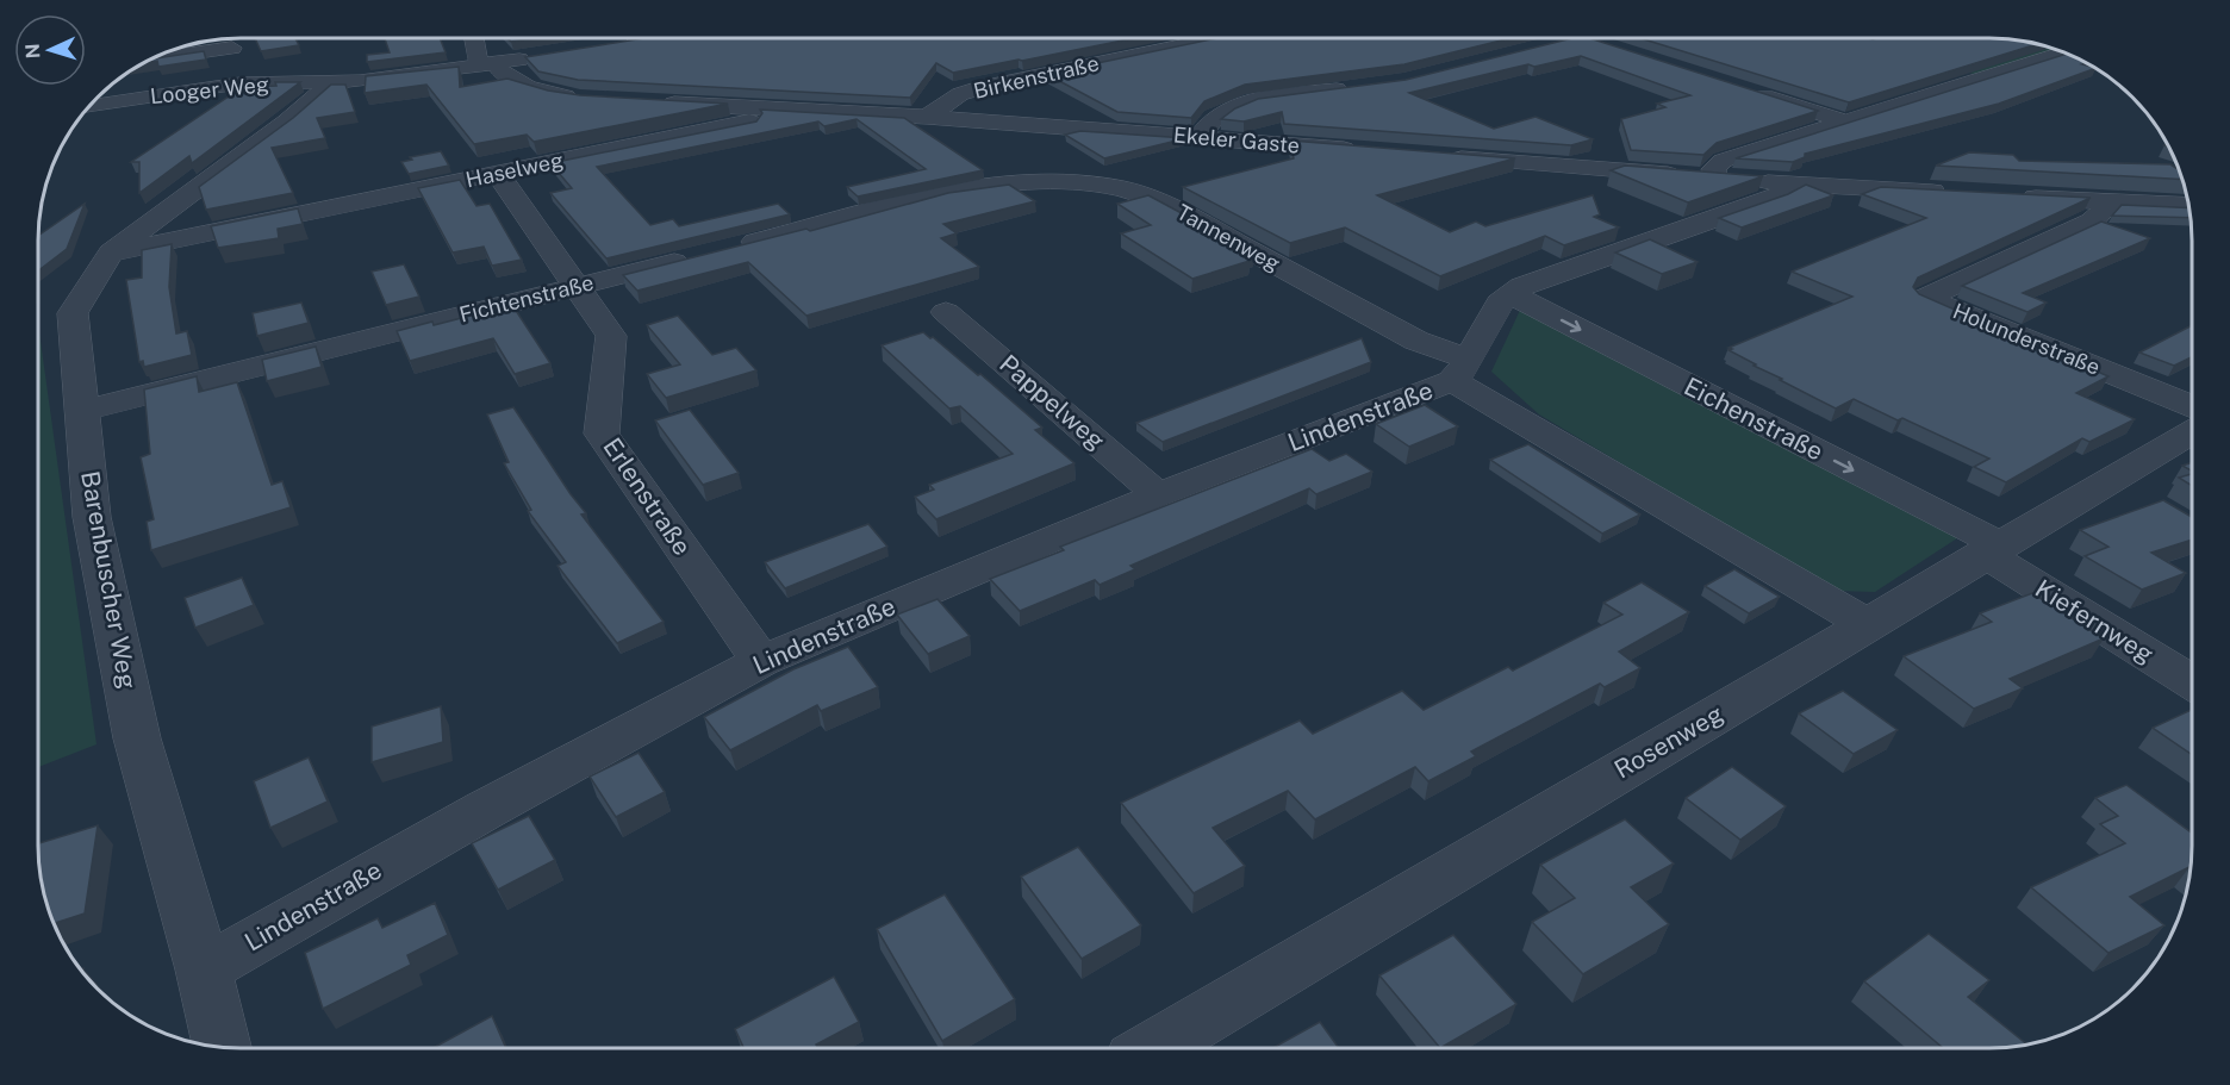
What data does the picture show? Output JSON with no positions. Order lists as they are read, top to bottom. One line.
{"streets":{"street":["Birkenstraße","Looger Weg","Ekeler Gaste","Haselweg","Tannenweg","Fichtenstraße","Holunderstraße","Pappelweg","Lindenstraße","Eichenstraße","Erlenstraße","Barenbuscher Weg","Kiefernweg","Rosenweg"]},"crossings":[["Birkenstraße","Ekeler Gaste"],["Looger Weg","Barenbuscher Weg"],["Ekeler Gaste","Haselweg"],["Haselweg","Erlenstraße"],["Haselweg","Barenbuscher Weg"],["Tannenweg","Fichtenstraße"],["Tannenweg","Lindenstraße"],["Fichtenstraße","Erlenstraße"],["Fichtenstraße","Barenbuscher Weg"],["Pappelweg","Lindenstraße"],["Lindenstraße","Erlenstraße"],["Lindenstraße","Barenbuscher Weg"],["Eichenstraße","Kiefernweg"],["Eichenstraße","Rosenweg"],["Kiefernweg","Rosenweg"]],"north":"left"}
